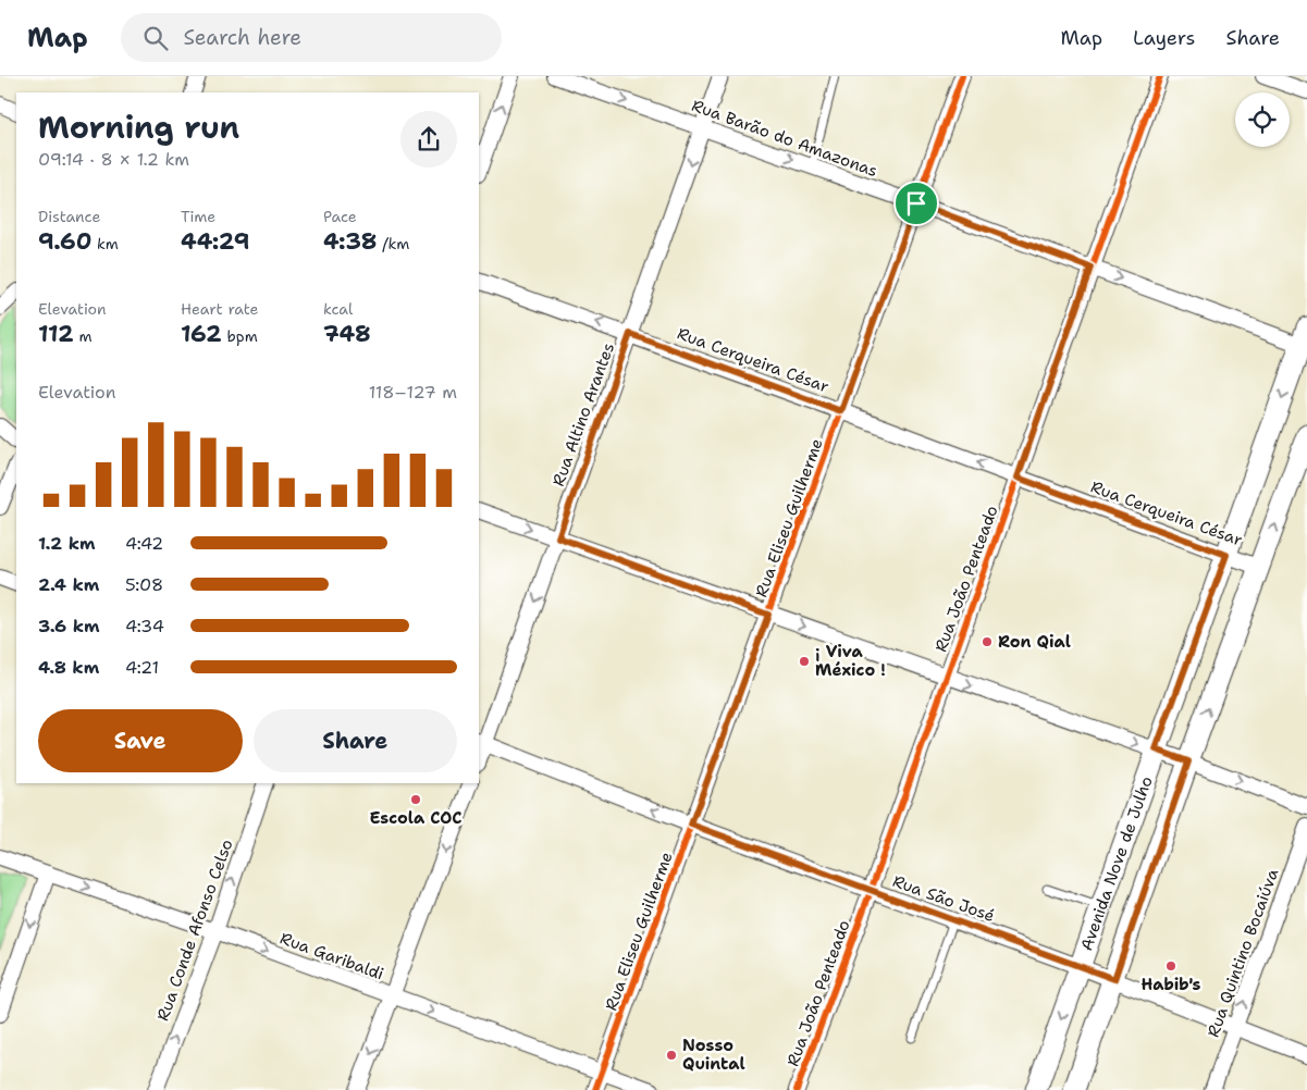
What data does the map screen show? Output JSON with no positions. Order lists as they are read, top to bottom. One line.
{"streets":{"main road":["Avenida Nove de Julho"],"street":["Rua Barão do Amazonas","Rua Cerqueira César","Rua Altino Arantes","Rua Eliseu Guilherme","Rua João Penteado","Rua São José","Rua Conde Afonso Celso","Rua Quintino Bocaiúva","Rua Garibaldi"]},"crossings":[["Rua Barão do Amazonas","Rua Altino Arantes"],["Rua Barão do Amazonas","Rua Eliseu Guilherme"],["Rua Barão do Amazonas","Rua João Penteado"],["Rua Barão do Amazonas","Avenida Nove de Julho"],["Rua Cerqueira César","Rua Altino Arantes"],["Rua Cerqueira César","Rua Eliseu Guilherme"],["Rua Cerqueira César","Rua João Penteado"],["Rua Cerqueira César","Avenida Nove de Julho"],["Rua Altino Arantes","Rua São José"],["Rua Eliseu Guilherme","Rua São José"],["Rua Eliseu Guilherme","Rua Garibaldi"],["Rua João Penteado","Rua São José"],["Avenida Nove de Julho","Rua São José"],["Rua São José","Rua Quintino Bocaiúva"],["Rua Conde Afonso Celso","Rua Garibaldi"]],"one_way":["Rua Barão do Amazonas","Rua Cerqueira César","Rua Altino Arantes","Rua Conde Afonso Celso","Rua Quintino Bocaiúva","Rua Garibaldi"],"places":["Ron Qial","¡ Viva México !","Escola COC","Habib's","Nosso Quintal"],"page":{"header":"Map","search":"Search here","nav":["Map","Layers","Share"],"heading":["Morning run","09:14 · 8 × 1.2 km"],"stats":[["Distance","9.60 km"],["Time","44:29"],["Pace","4:38 /km"],["Elevation","112 m"],["Heart rate","162 bpm"],["kcal","748"]],"chart":["Elevation","118–127 m"],"list":[{"name":"1.2 km","note":"4:42"},{"name":"2.4 km","note":"5:08"},{"name":"3.6 km","note":"4:34"},{"name":"4.8 km","note":"4:21"}],"buttons":["Save","Share"]}}
